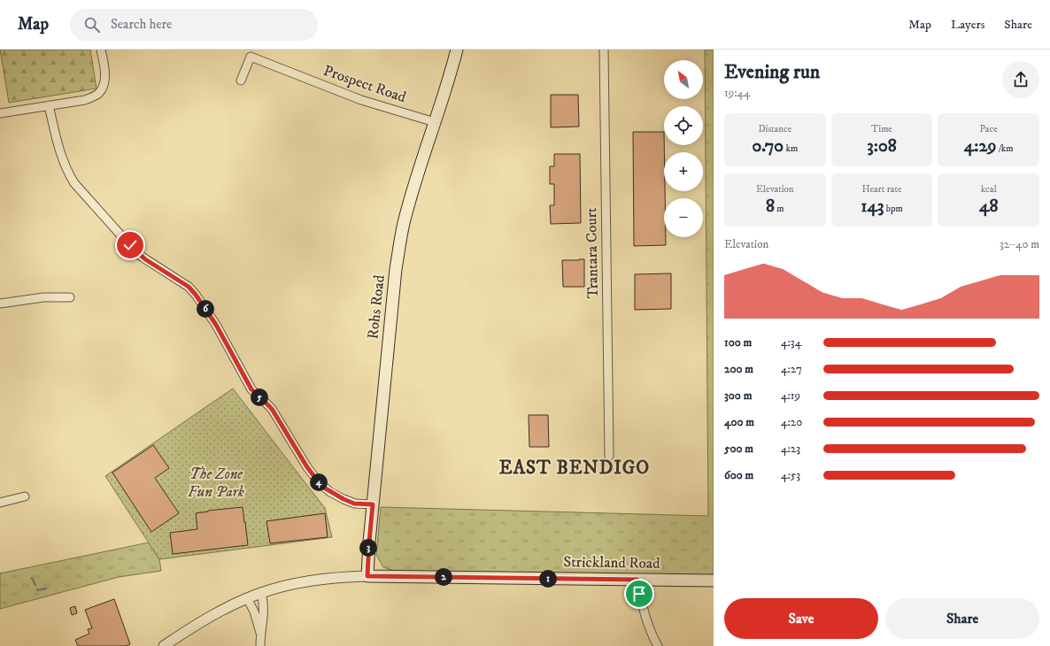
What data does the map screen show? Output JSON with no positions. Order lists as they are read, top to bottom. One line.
{"streets":{"main road":["Rohs Road","Strickland Road"],"street":["Prospect Road","Trantara Court"]},"crossings":[["Prospect Road","Rohs Road"],["Rohs Road","Strickland Road"]],"districts":["EAST BENDIGO"],"parks":["The Zone Fun Park"],"north":"top left","page":{"header":"Map","search":"Search here","nav":["Map","Layers","Share"],"heading":["Evening run","19:44"],"map_buttons":["+","−"],"stats":[["Distance","0.70 km"],["Time","3:08"],["Pace","4:29 /km"],["Elevation","8 m"],["Heart rate","143 bpm"],["kcal","48"]],"chart":["Elevation","32–40 m"],"pins":["6","5","4","3","2","1"],"list":[{"name":"100 m","note":"4:34"},{"name":"200 m","note":"4:27"},{"name":"300 m","note":"4:19"},{"name":"400 m","note":"4:20"},{"name":"500 m","note":"4:23"},{"name":"600 m","note":"4:53"}],"buttons":["Save","Share"]}}
